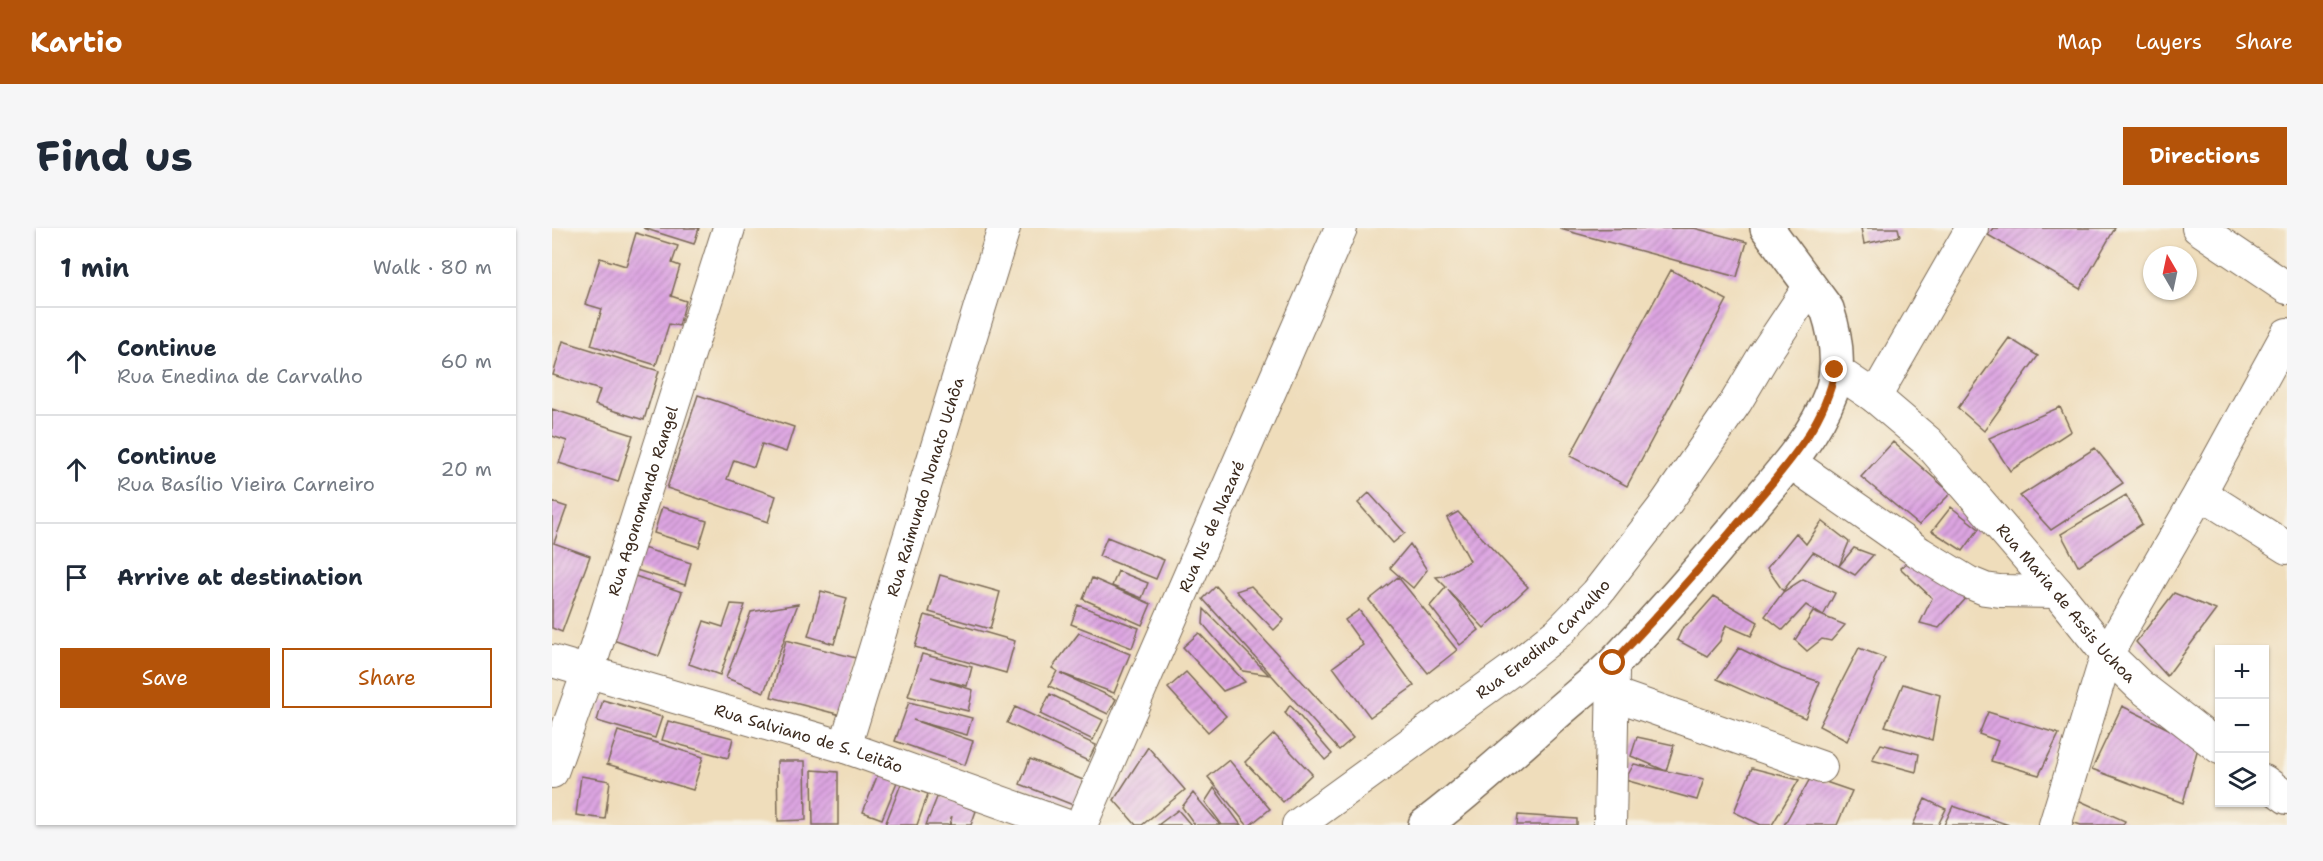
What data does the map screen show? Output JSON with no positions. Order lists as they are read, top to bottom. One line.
{"streets":{"street":["Rua Raimundo Nonato Uchôa","Rua Agonomando Rangel","Rua Ns de Nazaré","Rua Maria de Assis Uchoa","Rua Enedina Carvalho","Rua Salviano de S. Leitão"]},"crossings":[["Rua Raimundo Nonato Uchôa","Rua Salviano de S. Leitão"],["Rua Agonomando Rangel","Rua Salviano de S. Leitão"]],"north":"top","page":{"header":"Kartio","nav":["Map","Layers","Share"],"buttons":["Directions",["Save","Share"]],"title":"Find us","heading":["1 min","Walk · 80 m"],"list":[["Continue","Rua Enedina de Carvalho","60 m"],["Continue","Rua Basílio Vieira Carneiro","20 m"],"Arrive at destination"],"map_buttons":["+","−"]}}
